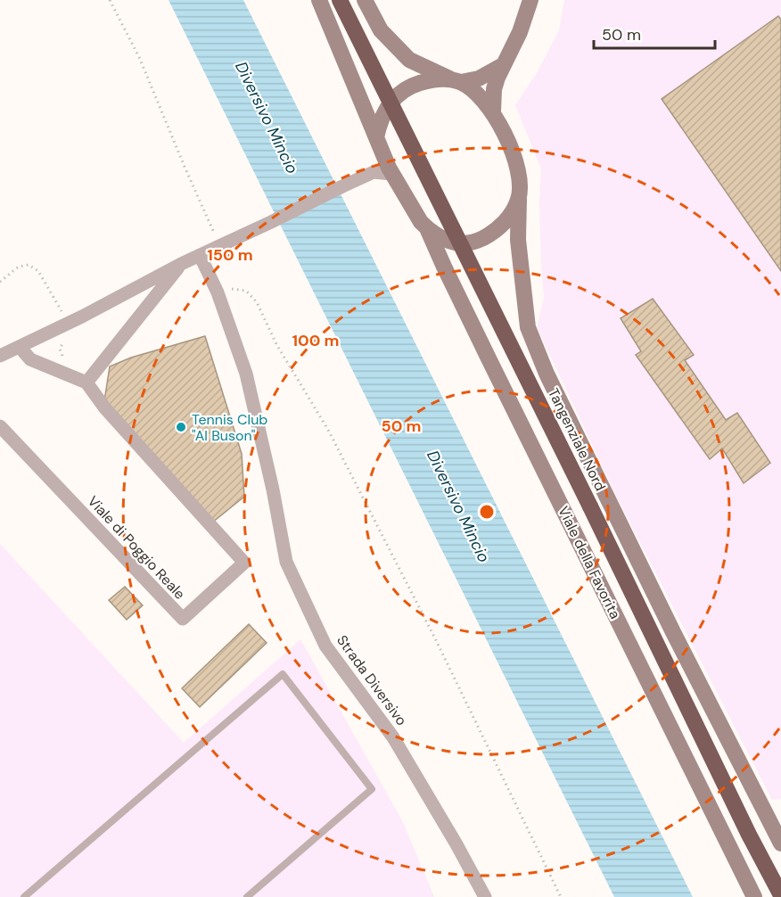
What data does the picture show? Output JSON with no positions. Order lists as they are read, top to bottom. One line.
{"streets":{"highway":["Tangenziale Nord"],"main road":["Viale della Favorita"],"street":["Viale di Poggio Reale","Strada Diversivo"]},"water":["Diversivo Mincio"],"places":["Tennis Club \"Al Buson\""],"scale_bar":"50 m","rings":["150 m","100 m","50 m"]}
